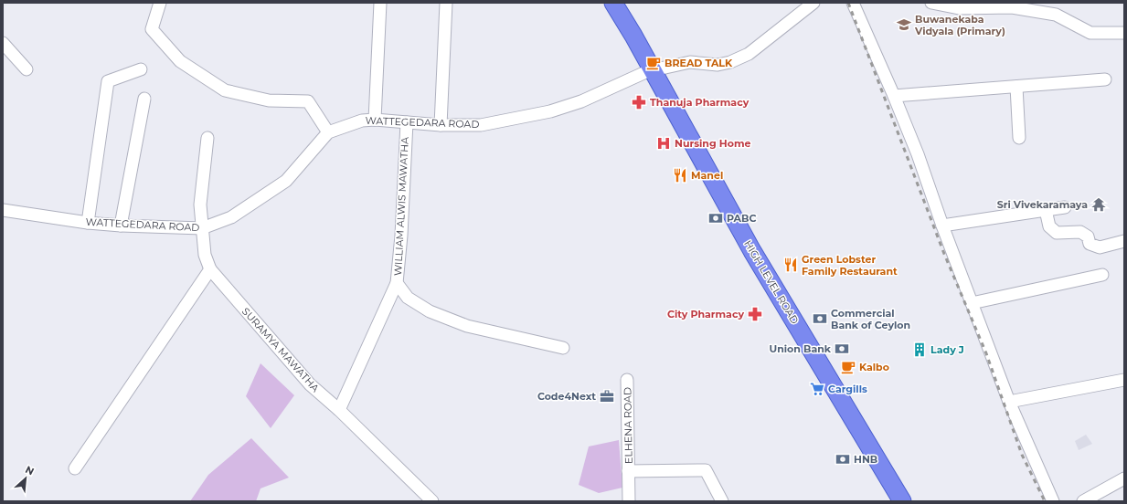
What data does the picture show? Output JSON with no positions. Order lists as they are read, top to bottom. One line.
{"streets":{"highway":["HIGH LEVEL ROAD"],"street":["WATTEGEDARA ROAD","WILLIAM ALWIS MAWATHA","SURAMYA MAWATHA","ELHENA ROAD"]},"crossings":[["WATTEGEDARA ROAD","WILLIAM ALWIS MAWATHA"],["WATTEGEDARA ROAD","HIGH LEVEL ROAD"],["WATTEGEDARA ROAD","SURAMYA MAWATHA"],["WILLIAM ALWIS MAWATHA","SURAMYA MAWATHA"]],"places":{"school or university":["Buwanekaba Vidyala (Primary)"],"cafe":["BREAD TALK","Kalbo"],"pharmacy":["Thanuja Pharmacy","City Pharmacy"],"hospital":["Nursing Home"],"restaurant":["Manel","Green Lobster Family Restaurant"],"temple":["Sri Vivekaramaya"],"bank":["PABC","Commercial Bank of Ceylon","Union Bank","HNB"],"building":["Lady J"],"supermarket":["Cargills"],"office":["Code4Next"]},"north":"top right"}
